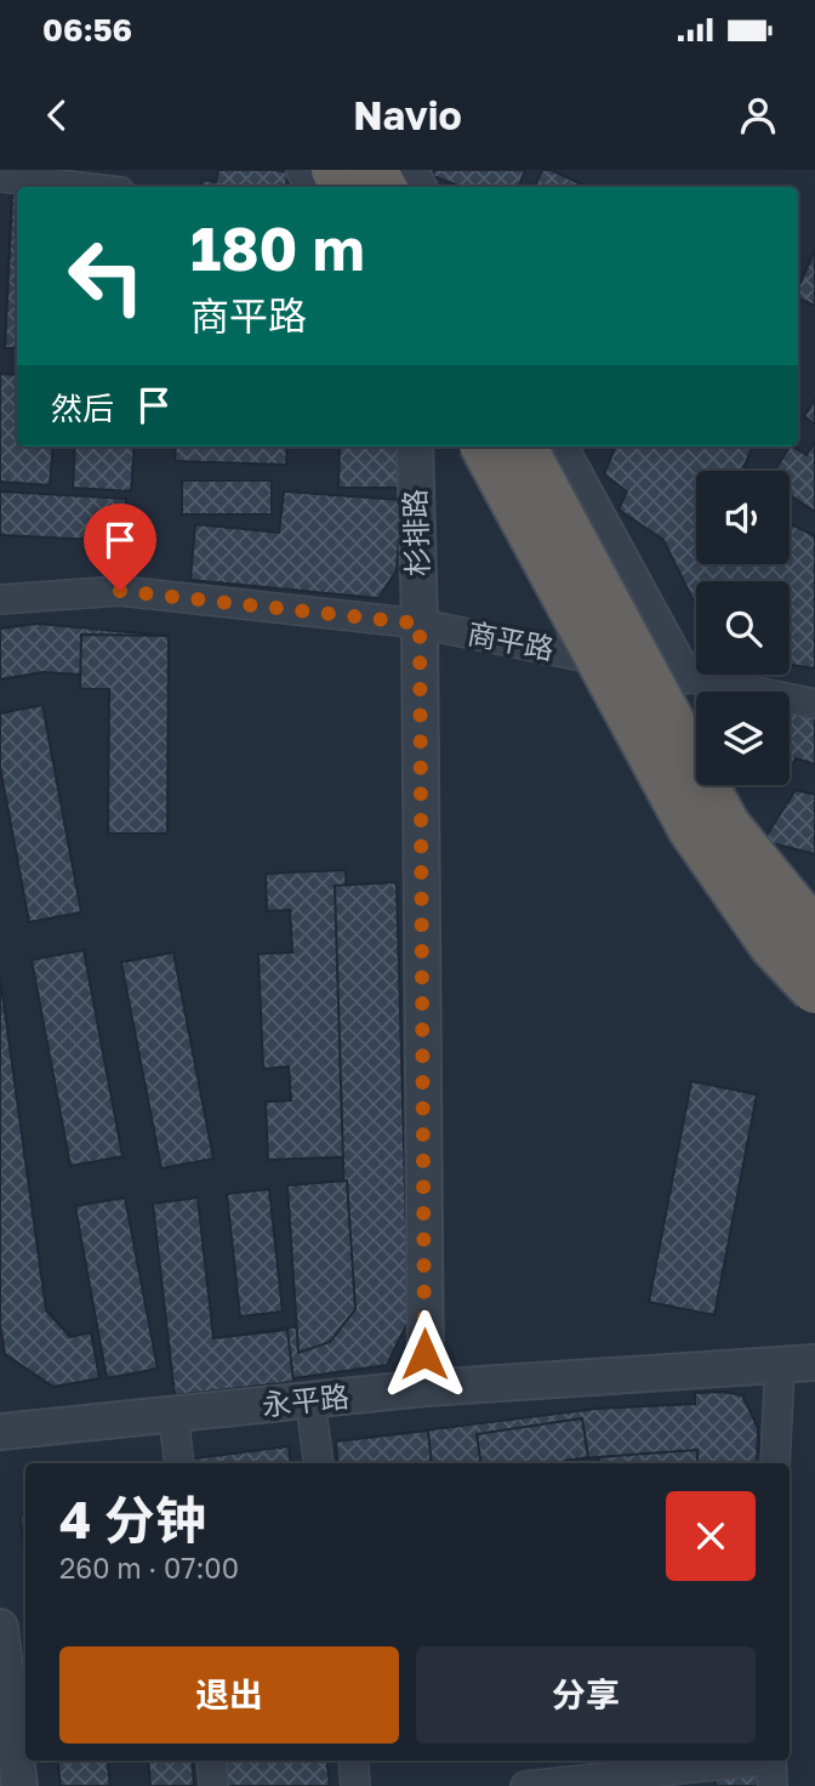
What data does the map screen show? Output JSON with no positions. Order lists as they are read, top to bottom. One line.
{"streets":{"street":["杉排路","商平路","永平路"]},"crossings":[["杉排路","商平路"],["杉排路","永平路"]],"page":{"status":"06:56","header":"Navio","turn":["180 m","商平路"],"then":"然后","heading":["4 分钟","260 m · 07:00"],"buttons":["退出","分享"]}}
